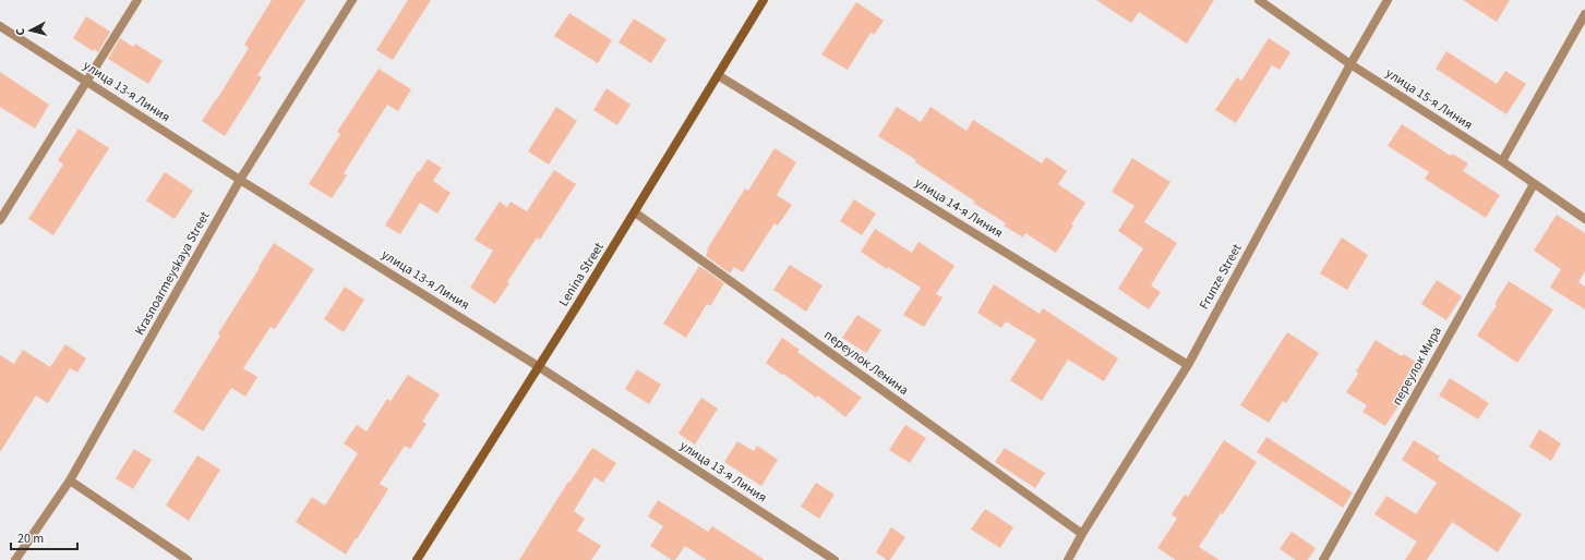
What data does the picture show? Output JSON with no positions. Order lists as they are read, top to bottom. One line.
{"streets":{"main road":["Lenina Street"],"street":["улица 13-я Линия","улица 15-я Линия","улица 14-я Линия","Krasnoarmeyskaya Street","Frunze Street","переулок Ленина","переулок Мира"]},"crossings":[["улица 13-я Линия","Krasnoarmeyskaya Street"],["улица 13-я Линия","Lenina Street"],["улица 15-я Линия","Frunze Street"],["улица 15-я Линия","переулок Мира"],["улица 14-я Линия","Lenina Street"],["улица 14-я Линия","Frunze Street"],["Lenina Street","переулок Ленина"],["Frunze Street","переулок Ленина"]],"scale_bar":"20 m","north":"left"}
